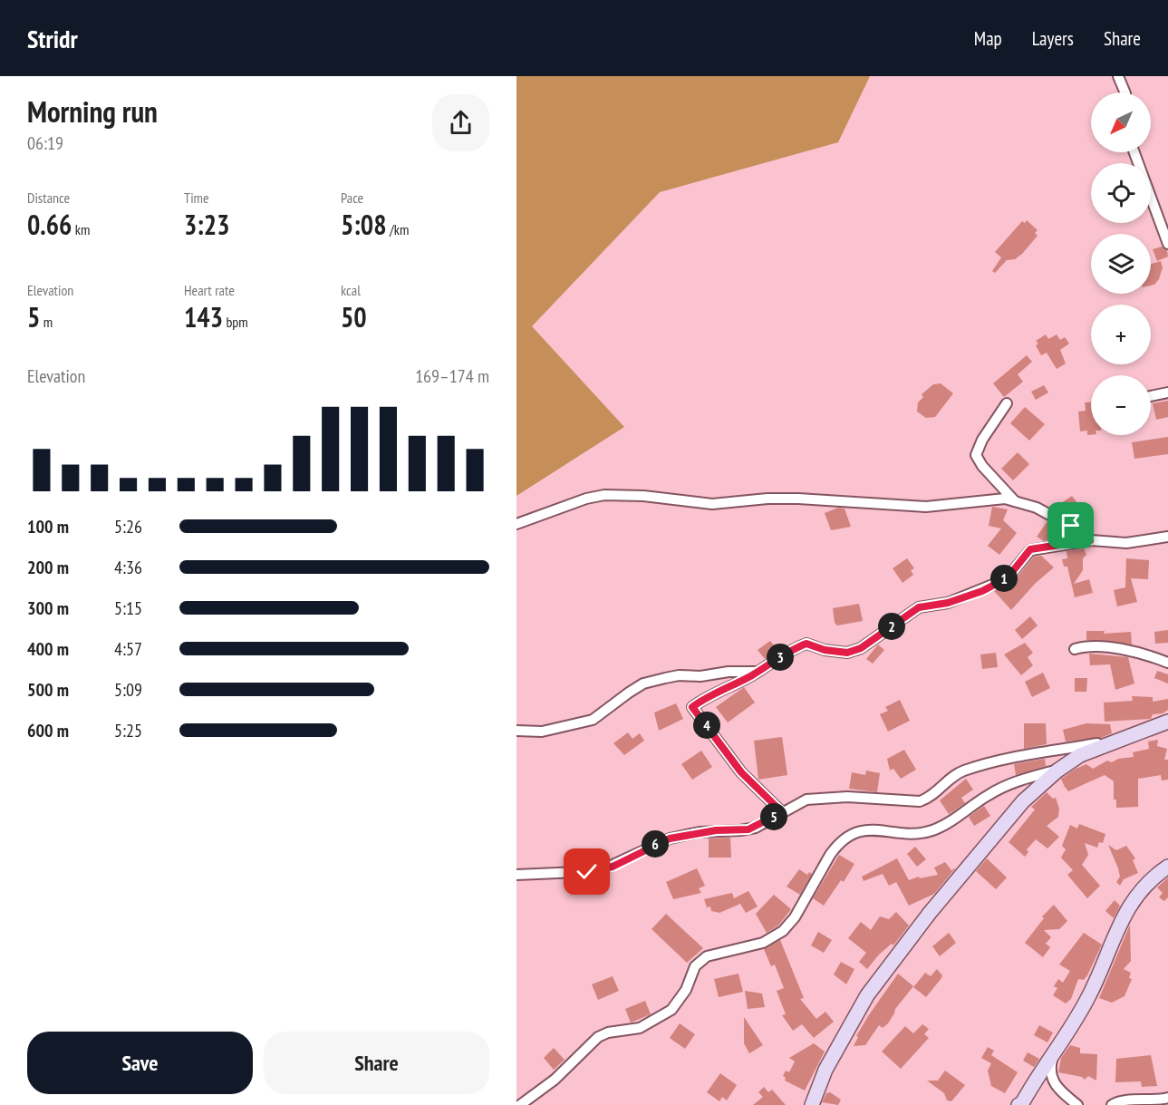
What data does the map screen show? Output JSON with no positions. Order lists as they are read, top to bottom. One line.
{"north":"bottom left","page":{"header":"Stridr","nav":["Map","Layers","Share"],"heading":["Morning run","06:19"],"map_buttons":["+","−"],"stats":[["Distance","0.66 km"],["Time","3:23"],["Pace","5:08 /km"],["Elevation","5 m"],["Heart rate","143 bpm"],["kcal","50"]],"chart":["Elevation","169–174 m"],"list":[{"name":"100 m","note":"5:26"},{"name":"200 m","note":"4:36"},{"name":"300 m","note":"5:15"},{"name":"400 m","note":"4:57"},{"name":"500 m","note":"5:09"},{"name":"600 m","note":"5:25"}],"pins":["1","2","3","4","5","6"],"buttons":["Save","Share"]}}
